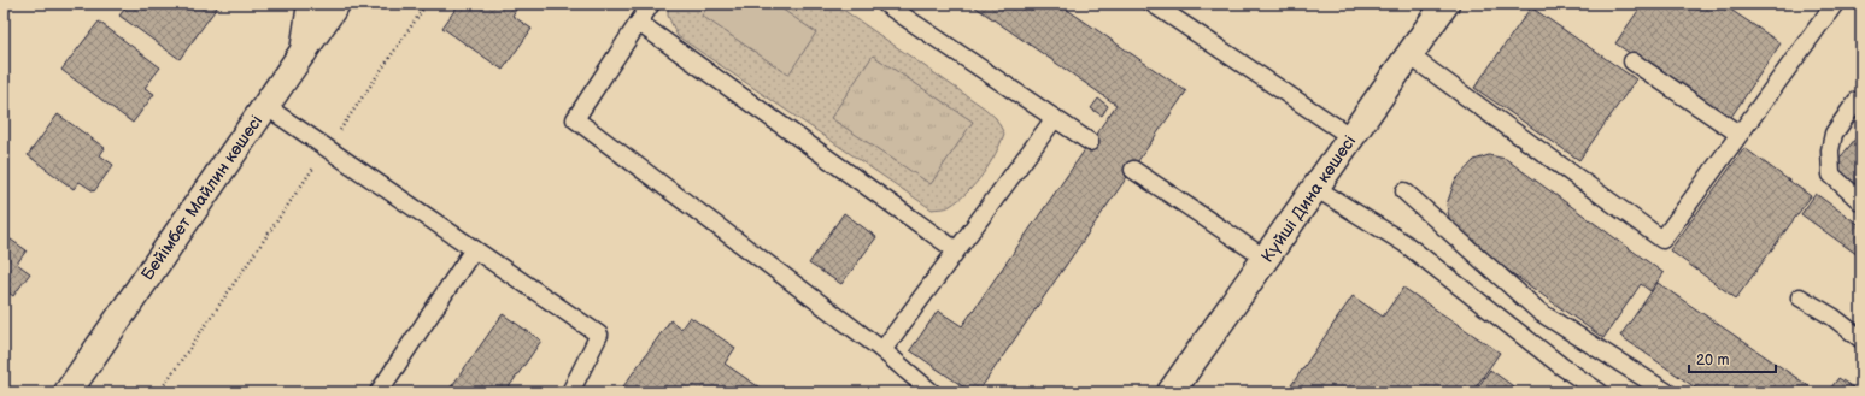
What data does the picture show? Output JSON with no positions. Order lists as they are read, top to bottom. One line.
{"streets":{"street":["Бейімбет Майлин көшесі","Күйші Дина көшесі"]},"scale_bar":"20 m"}
